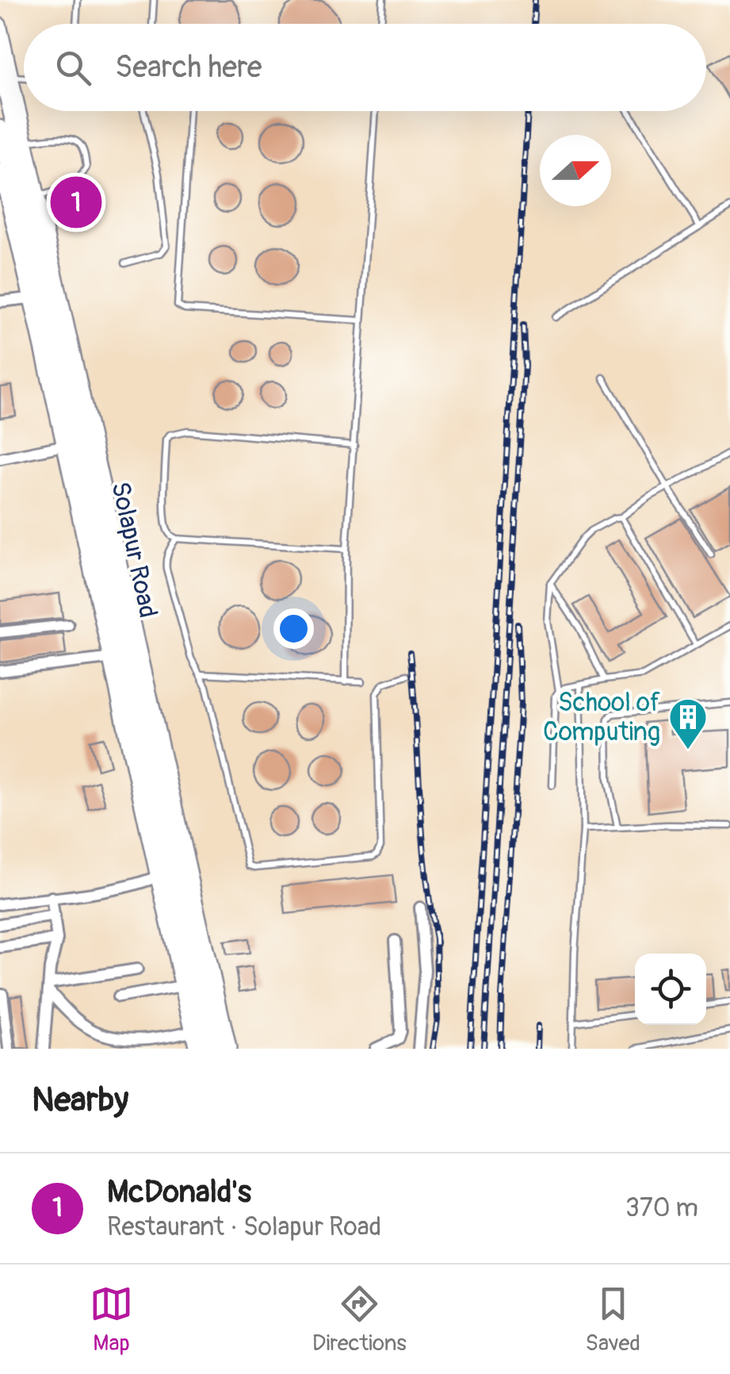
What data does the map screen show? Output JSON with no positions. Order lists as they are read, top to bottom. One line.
{"streets":{"highway":["Solapur Road"]},"places":{"building":["School of Computing"]},"north":"right","page":{"search":"Search here","pins":"1","heading":"Nearby","list":[{"mark":"1","name":"McDonald's","note":"Restaurant · Solapur Road","value":"370 m"}],"nav":["Map","Directions","Saved"]}}
